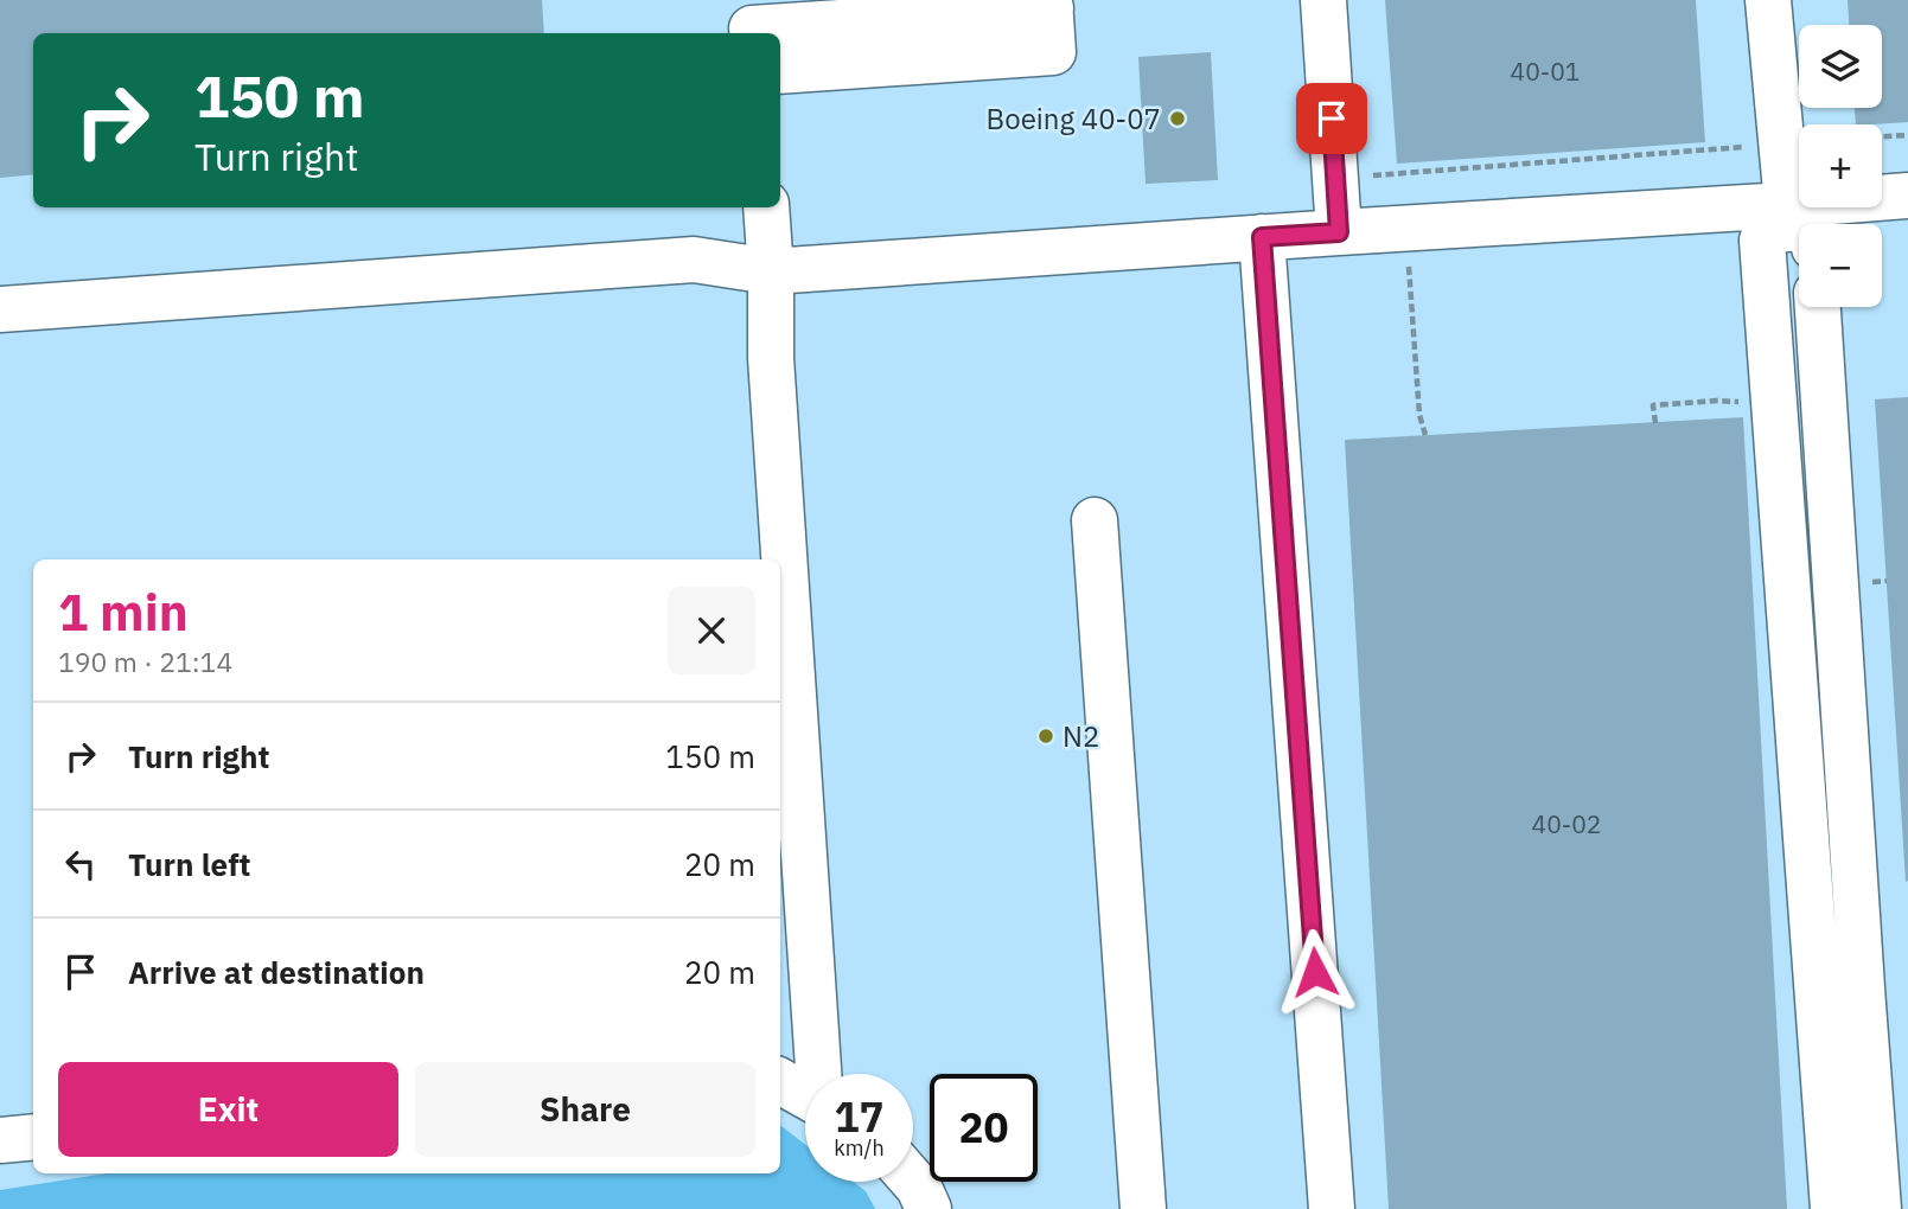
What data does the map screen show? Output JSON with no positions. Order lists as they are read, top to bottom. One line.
{"places":["Boeing 40-07","N2"],"house_numbers":["40-01","40-02"],"page":{"map_buttons":["+","−"],"turn":["150 m","Turn right"],"heading":["1 min","190 m · 21:14"],"list":[{"name":"Turn right","value":"150 m"},{"name":"Turn left","value":"20 m"},{"name":"Arrive at destination","value":"20 m"}],"buttons":["Exit","Share"],"speed":"17 km/h","limit":"20"}}
